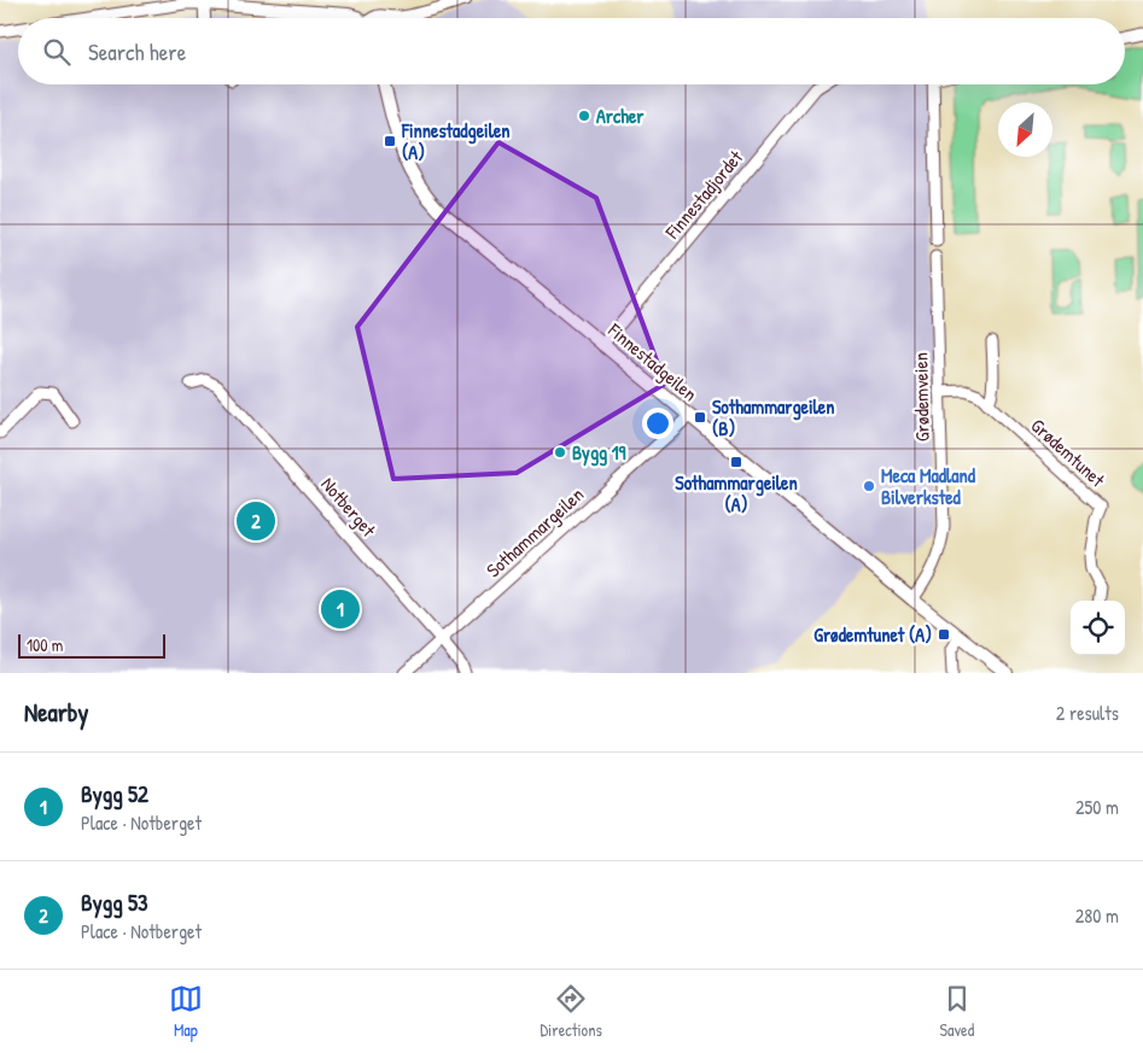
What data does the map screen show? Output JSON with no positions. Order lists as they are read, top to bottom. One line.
{"streets":{"main road":["Finnestadgeilen"],"street":["Finnestadjordet","Grødemveien","Grødemtunet","Notberget","Sothammargeilen"]},"crossings":[["Finnestadjordet","Finnestadgeilen"],["Finnestadgeilen","Grødemveien"],["Finnestadgeilen","Sothammargeilen"],["Grødemveien","Grødemtunet"],["Notberget","Sothammargeilen"]],"places":{"other":["Archer","Bygg 19","Meca Madland Bilverksted"],"transit":["Finnestadgeilen (A)","Sothammargeilen (B)","Sothammargeilen (A)","Grødemtunet (A)"]},"scale_bar":"100 m","north":"bottom left","page":{"search":"Search here","pins":["2","1"],"scale":"100 m","heading":["Nearby","2 results"],"list":[{"mark":"1","name":"Bygg 52","note":"Place · Notberget","value":"250 m"},{"mark":"2","name":"Bygg 53","note":"Place · Notberget","value":"280 m"}],"nav":["Map","Directions","Saved"]}}
